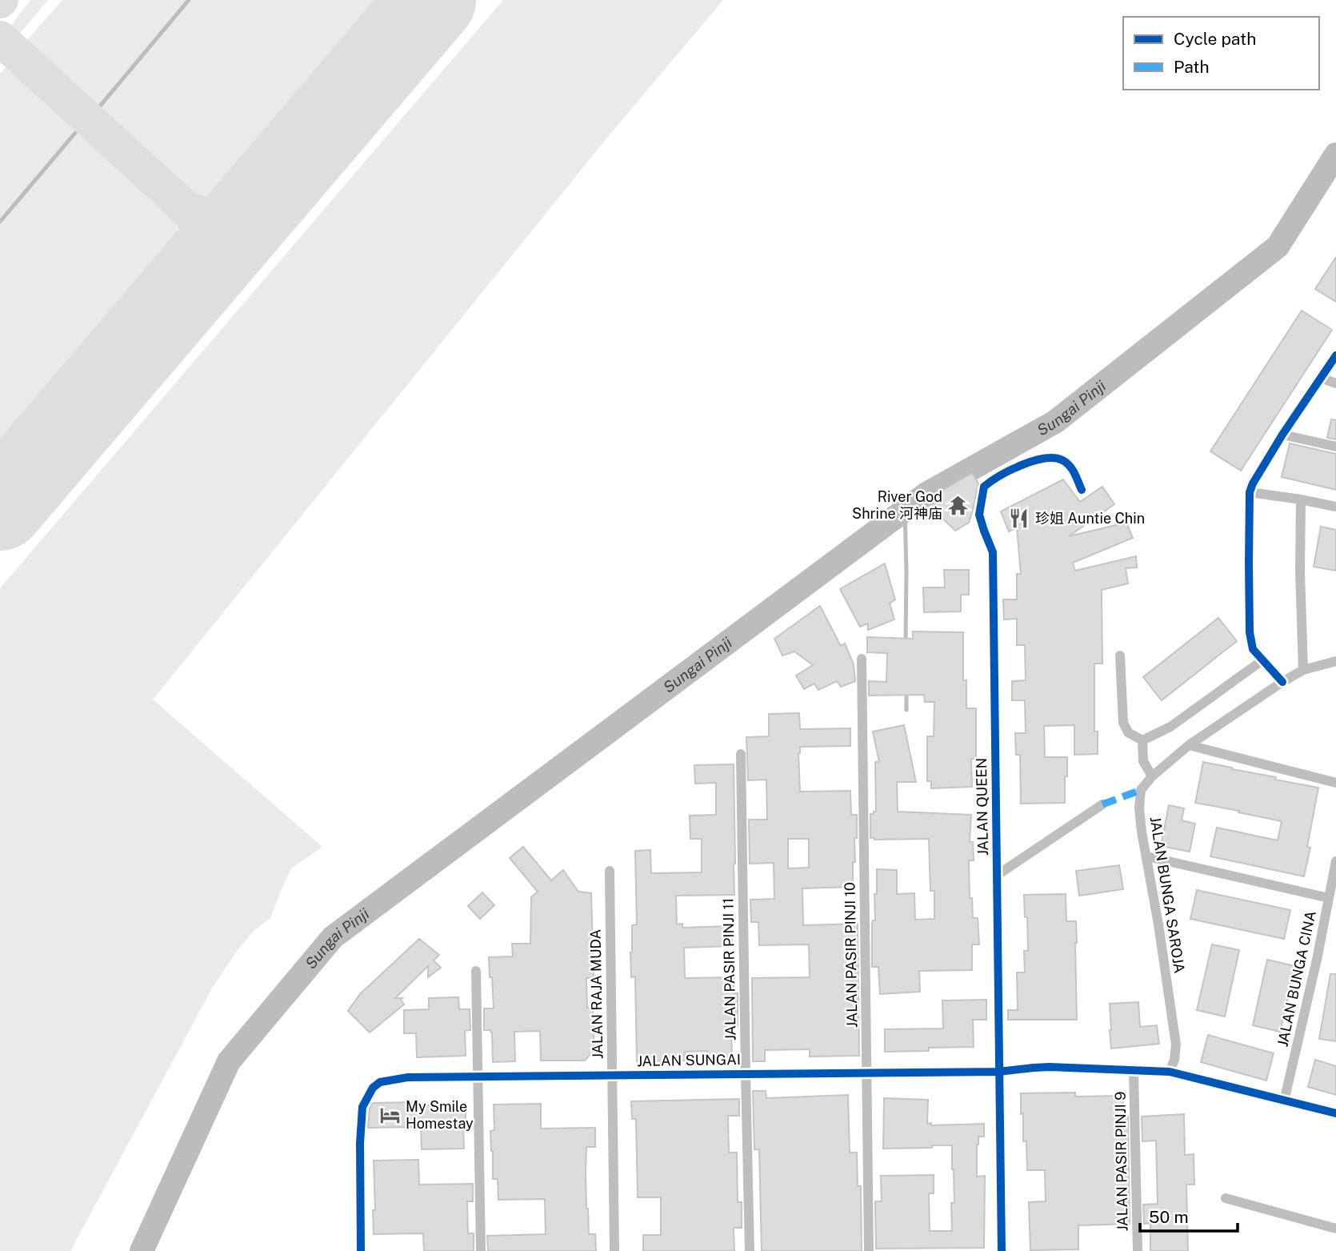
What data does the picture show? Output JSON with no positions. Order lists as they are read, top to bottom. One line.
{"streets":{"street":["JALAN QUEEN","JALAN BUNGA SAROJA","JALAN PASIR PINJI 10","JALAN PASIR PINJI 11","JALAN BUNGA CINA","JALAN RAJA MUDA","JALAN SUNGAI","JALAN PASIR PINJI 9"]},"crossings":[["JALAN QUEEN","JALAN SUNGAI"],["JALAN BUNGA SAROJA","JALAN SUNGAI"],["JALAN PASIR PINJI 10","JALAN SUNGAI"],["JALAN PASIR PINJI 11","JALAN SUNGAI"],["JALAN BUNGA CINA","JALAN SUNGAI"],["JALAN RAJA MUDA","JALAN SUNGAI"],["JALAN SUNGAI","JALAN PASIR PINJI 9"]],"water":["Sungai Pinji"],"places":{"temple":["River God Shrine 河神庙"],"restaurant":["珍姐 Auntie Chin"],"hotel":["My Smile Homestay"]},"legend":["Cycle path","Path"],"scale_bar":"50 m"}
